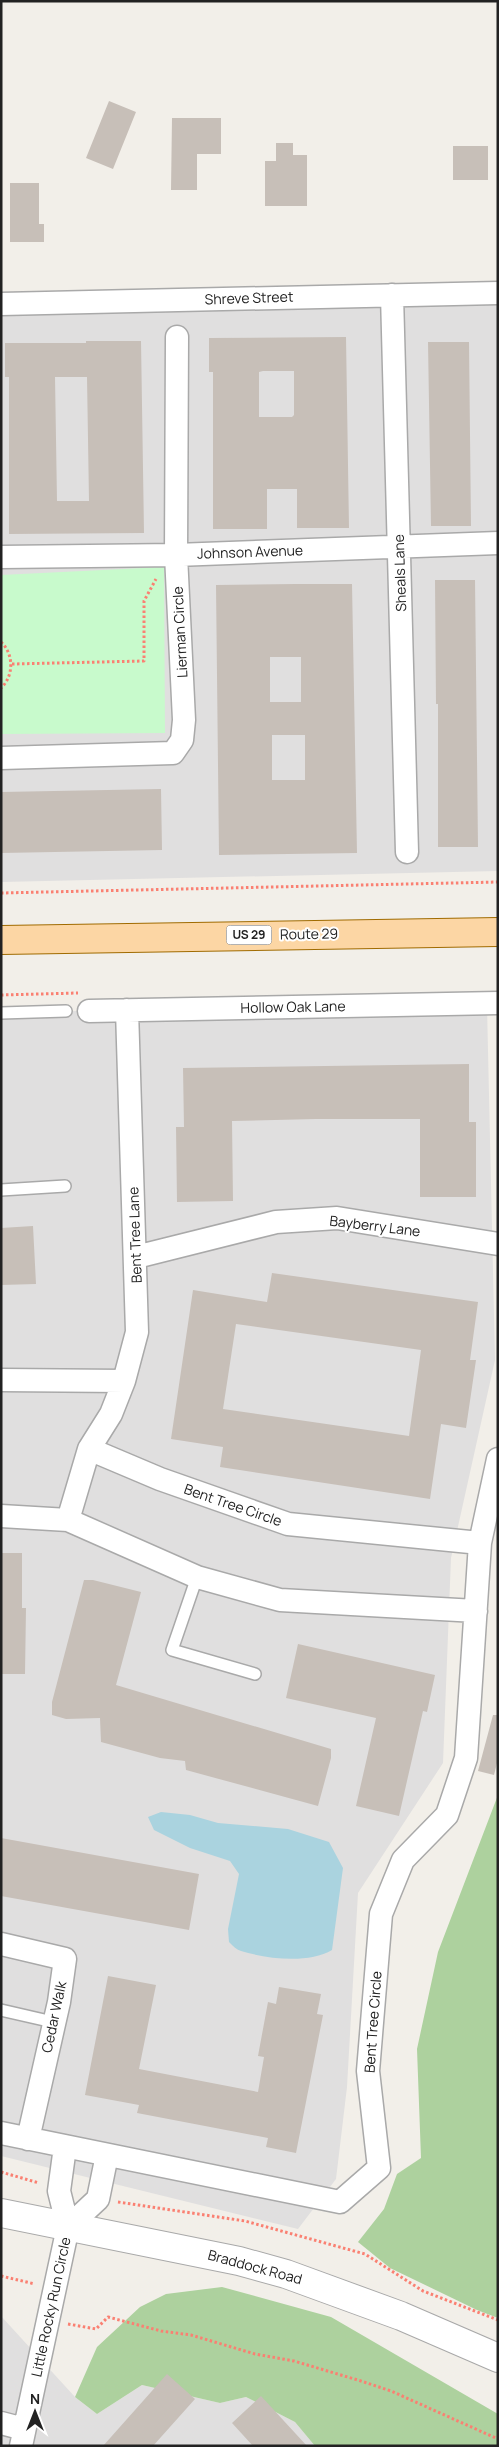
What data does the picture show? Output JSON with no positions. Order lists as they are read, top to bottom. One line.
{"streets":{"main road":["Route 29","US 29"],"street":["Shreve Street","Johnson Avenue","Sheals Lane","Lierman Circle","Hollow Oak Lane","Bayberry Lane","Bent Tree Lane","Bent Tree Circle","Cedar Walk","Braddock Road","Little Rocky Run Circle"]},"crossings":[["Shreve Street","Sheals Lane"],["Johnson Avenue","Sheals Lane"],["Johnson Avenue","Lierman Circle"],["Hollow Oak Lane","Bent Tree Lane"],["Bayberry Lane","Bent Tree Lane"],["Bent Tree Lane","Bent Tree Circle"],["Bent Tree Circle","Cedar Walk"],["Braddock Road","Little Rocky Run Circle"]],"north":"top"}
